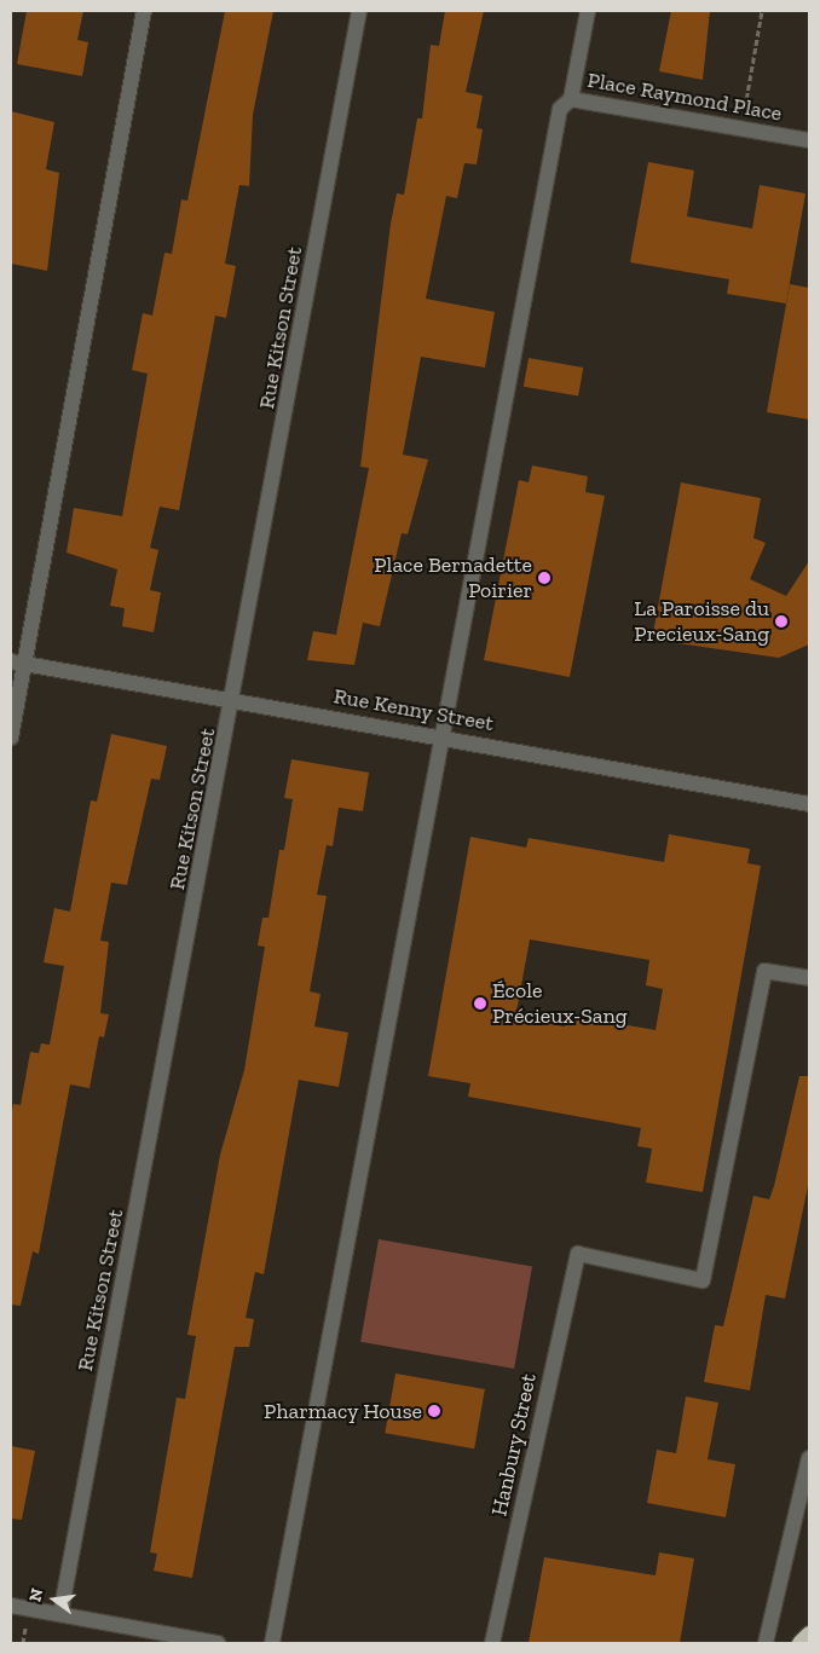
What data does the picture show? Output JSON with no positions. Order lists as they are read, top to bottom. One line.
{"streets":{"street":["Place Raymond Place","Rue Kitson Street","Rue Kenny Street","Hanbury Street"]},"crossings":[["Rue Kitson Street","Rue Kenny Street"]],"places":["Place Bernadette Poirier","La Paroisse du Precieux-Sang","École Précieux-Sang","Pharmacy House"],"north":"left"}
